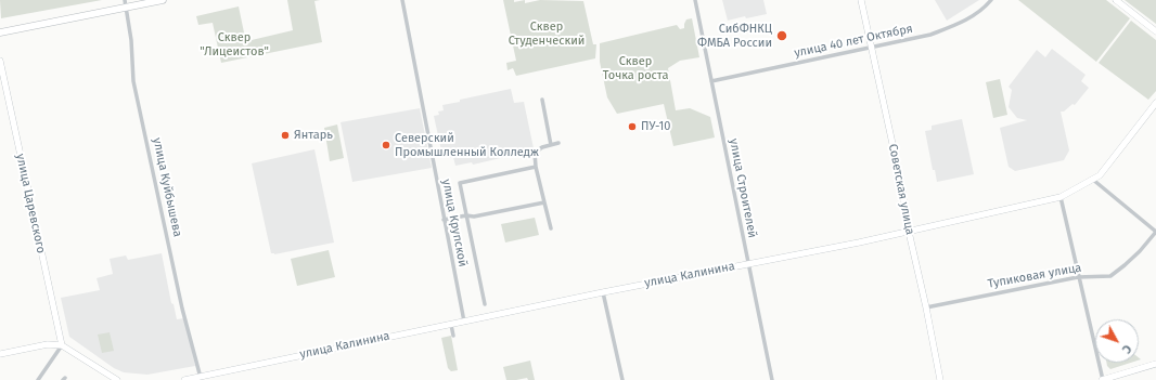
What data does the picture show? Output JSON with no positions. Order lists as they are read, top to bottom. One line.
{"streets":{"main road":["Советская улица","улица Царевского","улица Калинина"],"street":["улица 40 лет Октября","улица Куйбышева","улица Строителей","улица Крупской","Тупиковая улица"]},"crossings":[["улица 40 лет Октября","улица Строителей"],["улица 40 лет Октября","Советская улица"],["улица Куйбышева","улица Калинина"],["улица Строителей","улица Калинина"],["Советская улица","улица Калинина"],["Советская улица","Тупиковая улица"],["улица Крупской","улица Калинина"]],"parks":["Сквер Студенческий","Сквер \"Лицеистов\"","Сквер Точка роста"],"places":["СибФНКЦ ФМБА России","ПУ-10","Янтарь","Северский Промышленный Колледж"],"north":"bottom right"}
